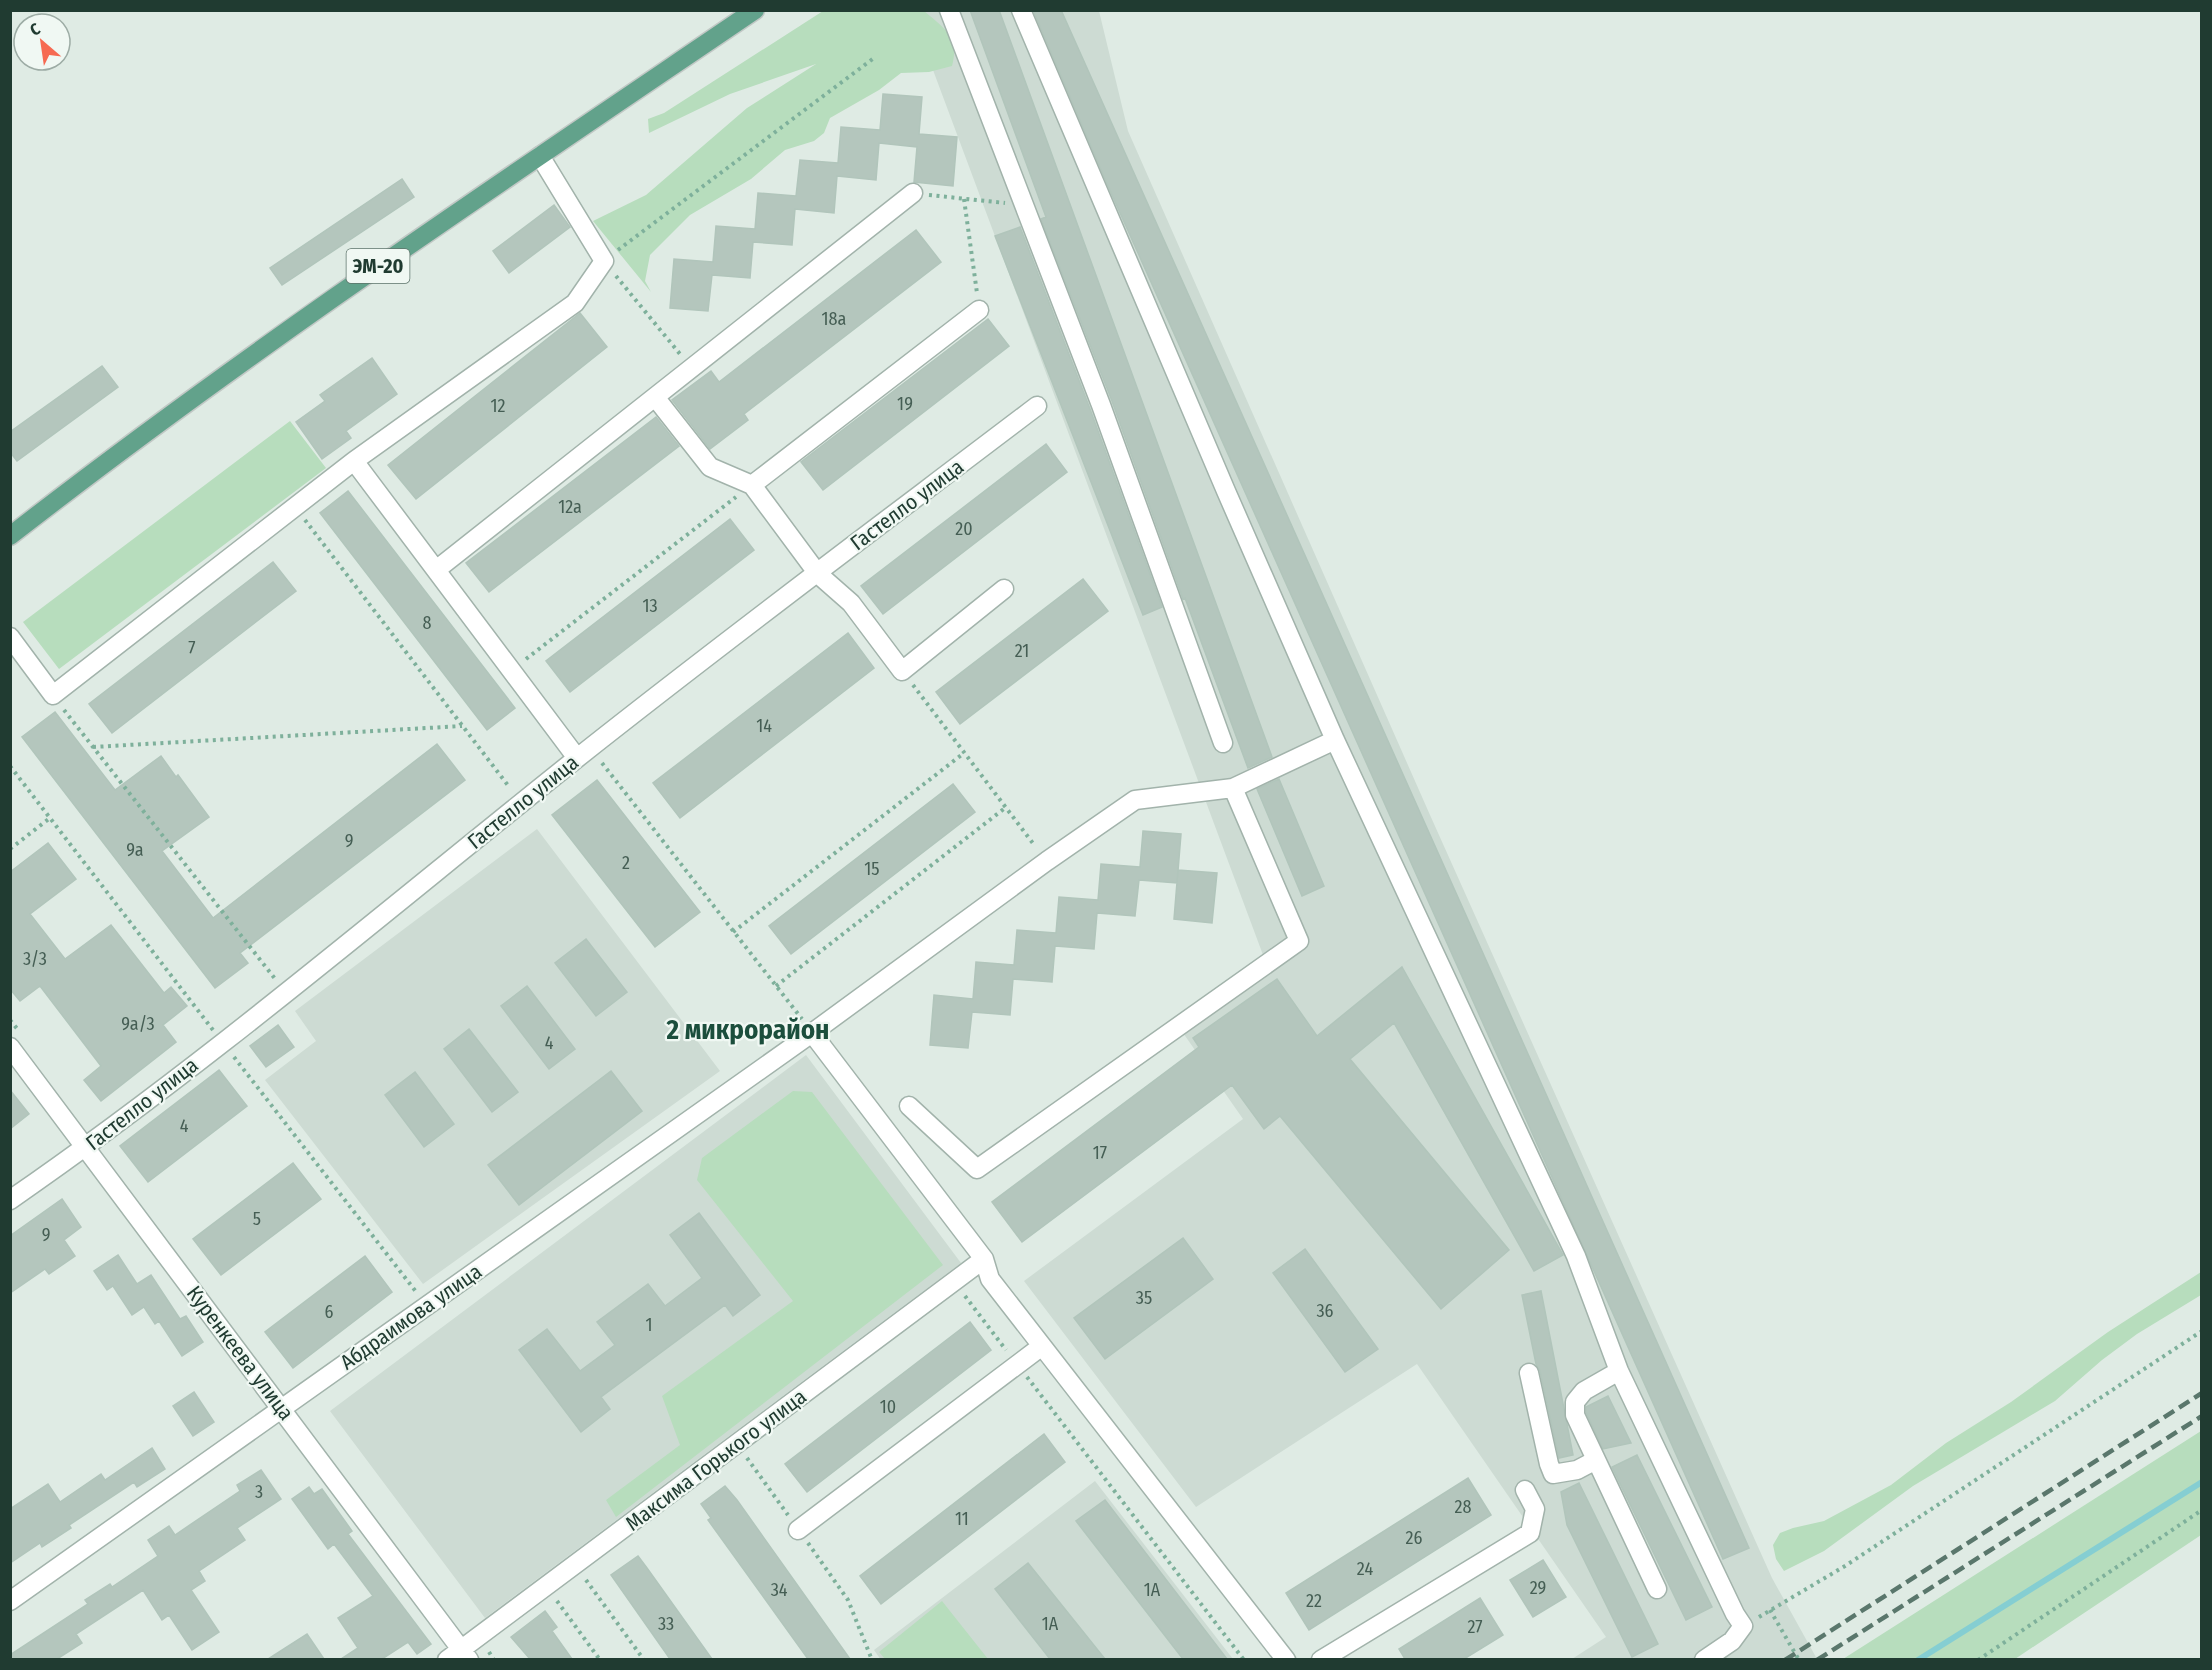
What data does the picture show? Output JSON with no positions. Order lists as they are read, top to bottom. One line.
{"streets":{"main road":["ЭМ-20"],"street":["Гастелло улица","Абдраимова улица","Куренкеева улица","Максима Горького улица"]},"crossings":[["Гастелло улица","Куренкеева улица"],["Абдраимова улица","Куренкеева улица"],["Куренкеева улица","Максима Горького улица"]],"districts":["2 микрорайон"],"house_numbers":["18а","19","12","12a","20","13","8","7","21","14","9","9а","2","15","3/3","9а/3","4","4","17","5","9","35","36","6","1","10","3","28","11","26","24","29","34","1А","22","33","1А","27"],"north":"top left"}
